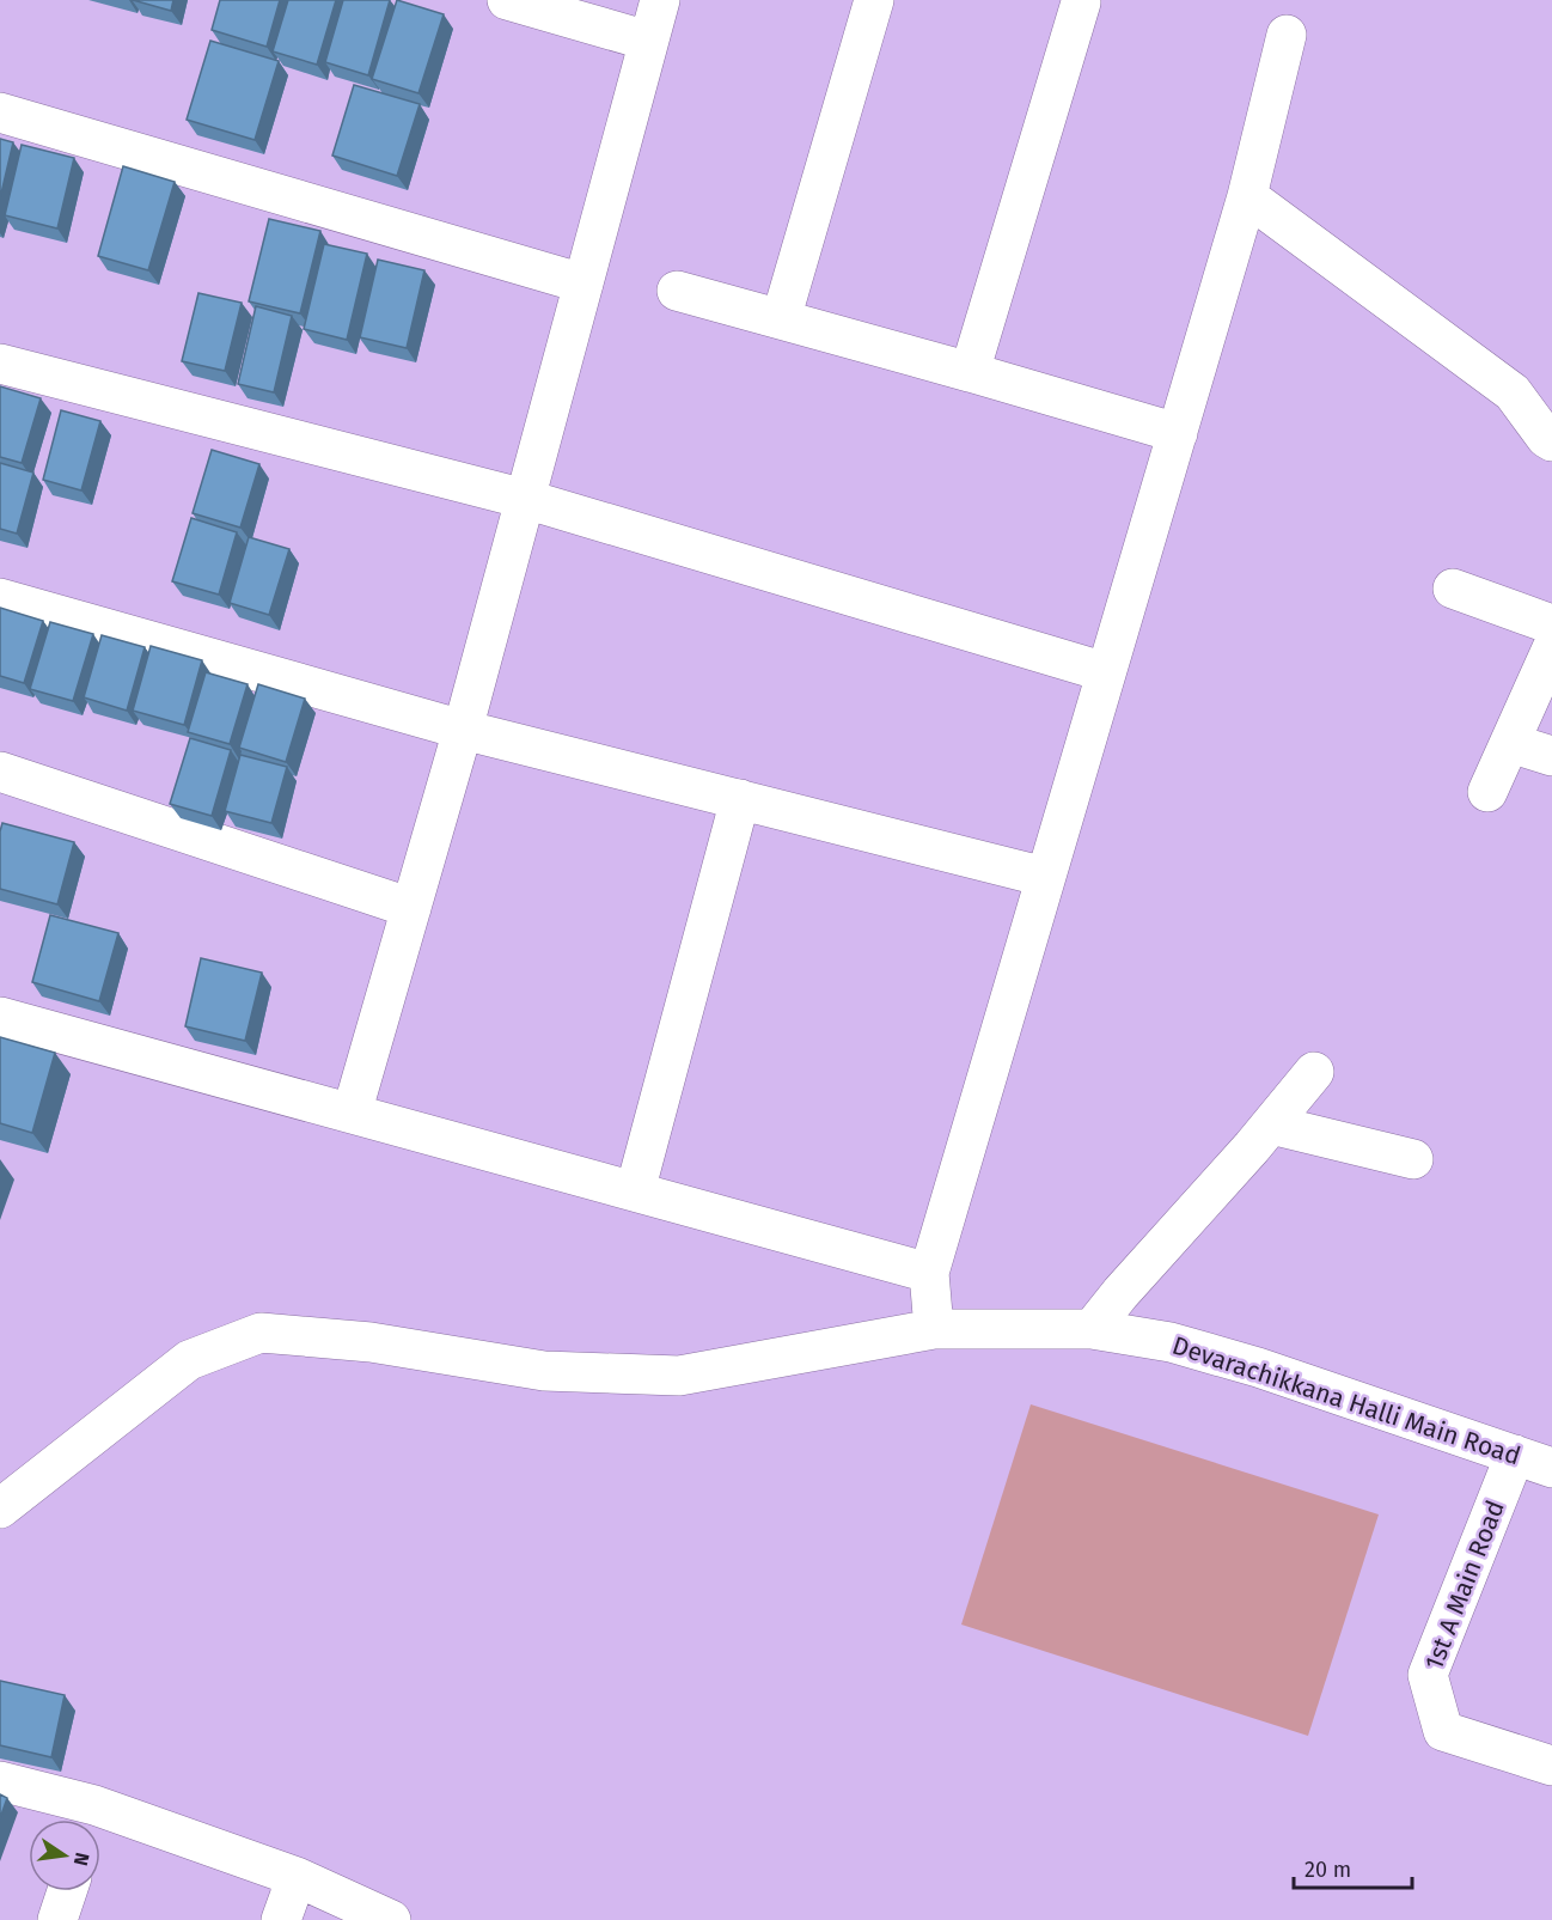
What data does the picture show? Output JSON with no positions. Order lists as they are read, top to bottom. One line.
{"streets":{"street":["Devarachikkana Halli Main Road","1st A Main Road"]},"crossings":[["Devarachikkana Halli Main Road","1st A Main Road"]],"scale_bar":"20 m","north":"right"}
